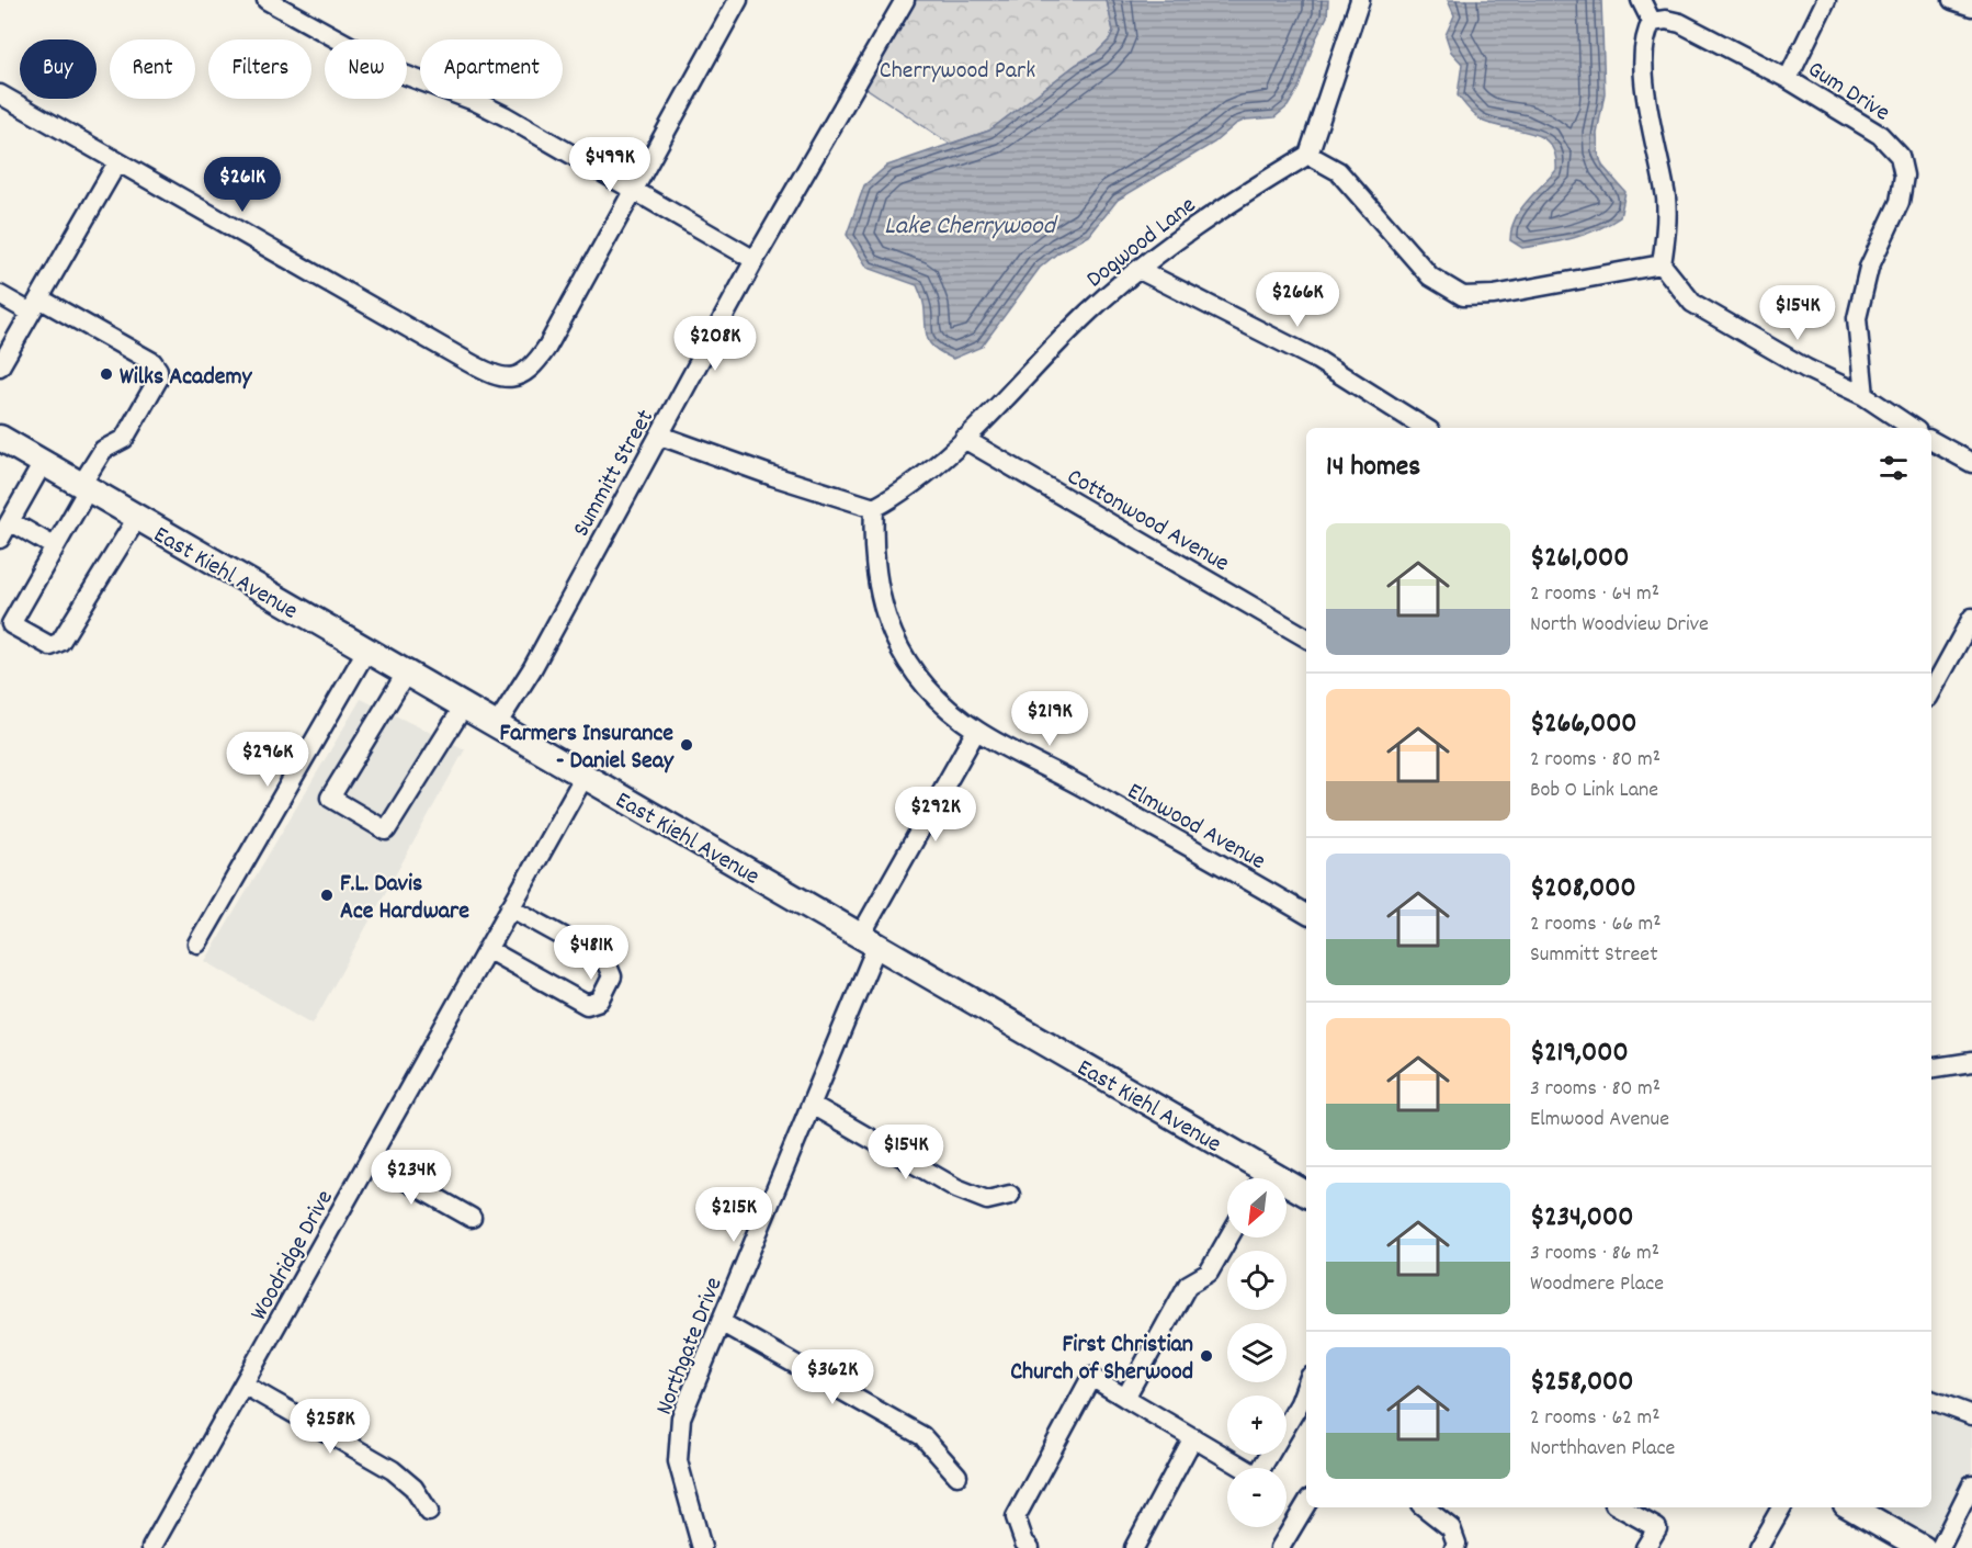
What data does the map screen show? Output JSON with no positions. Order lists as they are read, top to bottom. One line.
{"streets":{"main road":["East Kiehl Avenue"],"street":["Gum Drive","Dogwood Lane","Summitt Street","Cottonwood Avenue","Elmwood Avenue","Woodridge Drive","Northgate Drive"]},"crossings":[["Dogwood Lane","Cottonwood Avenue"],["Dogwood Lane","Elmwood Avenue"],["Summitt Street","East Kiehl Avenue"],["East Kiehl Avenue","Woodridge Drive"],["East Kiehl Avenue","Northgate Drive"],["Elmwood Avenue","Northgate Drive"]],"water":["Lake Cherrywood"],"parks":["Cherrywood Park"],"places":["Wilks Academy","Farmers Insurance - Daniel Seay","F.L. Davis Ace Hardware","First Christian Church of Sherwood"],"north":"bottom left","page":{"chip":["Buy","Rent","Filters","New","Apartment"],"price":["$499K","$261K","$266K","$154K","$208K","$219K","$296K","$292K","$481K","$154K","$234K","$215K","$362K","$258K"],"heading":"14 homes","list":[{"name":"$261,000","note":"2 rooms · 64 m² · North Woodview Drive"},{"name":"$266,000","note":"2 rooms · 80 m² · Bob O Link Lane"},{"name":"$208,000","note":"2 rooms · 66 m² · Summitt Street"},{"name":"$219,000","note":"3 rooms · 80 m² · Elmwood Avenue"},{"name":"$234,000","note":"3 rooms · 86 m² · Woodmere Place"},{"name":"$258,000","note":"2 rooms · 62 m² · Northhaven Place"}],"map_buttons":["+","−"]}}
